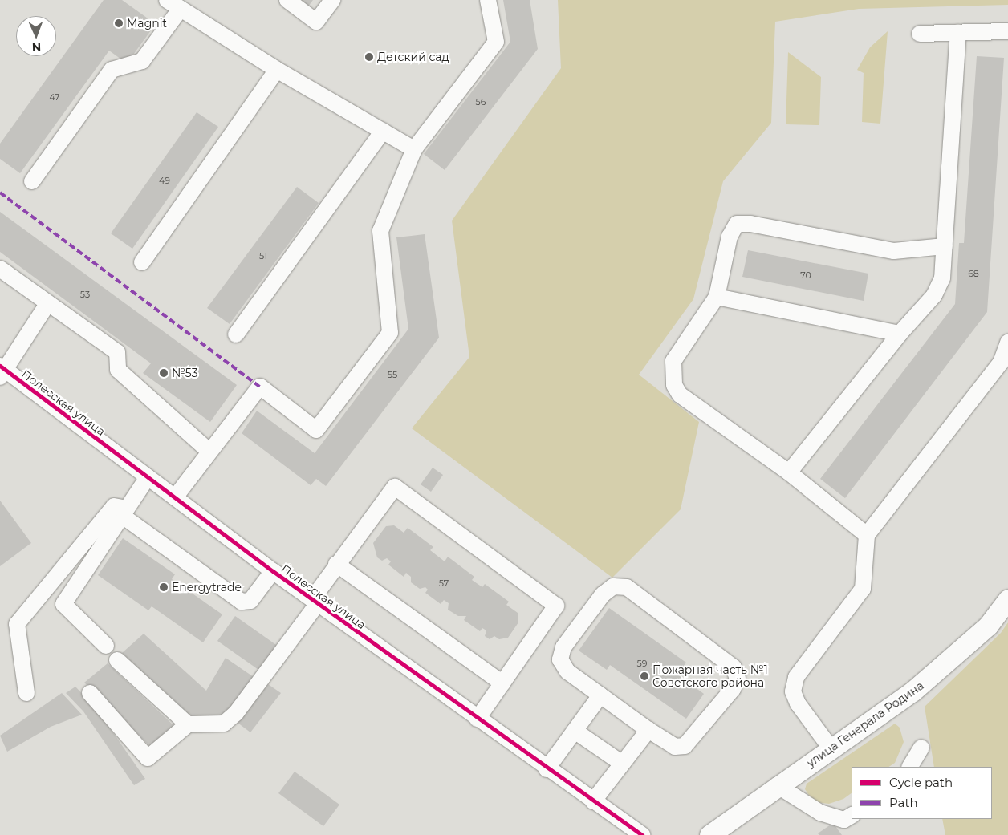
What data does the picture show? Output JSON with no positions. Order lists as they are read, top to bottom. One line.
{"streets":{"main road":["улица Генерала Родина"],"street":["Полесская улица"]},"places":["Magnit","Детский сад","№53","Energytrade","Пожарная часть №1 Советского района"],"house_numbers":["47","56","49","51","68","70","53","55","57","59"],"legend":["Cycle path","Path"],"north":"bottom"}
